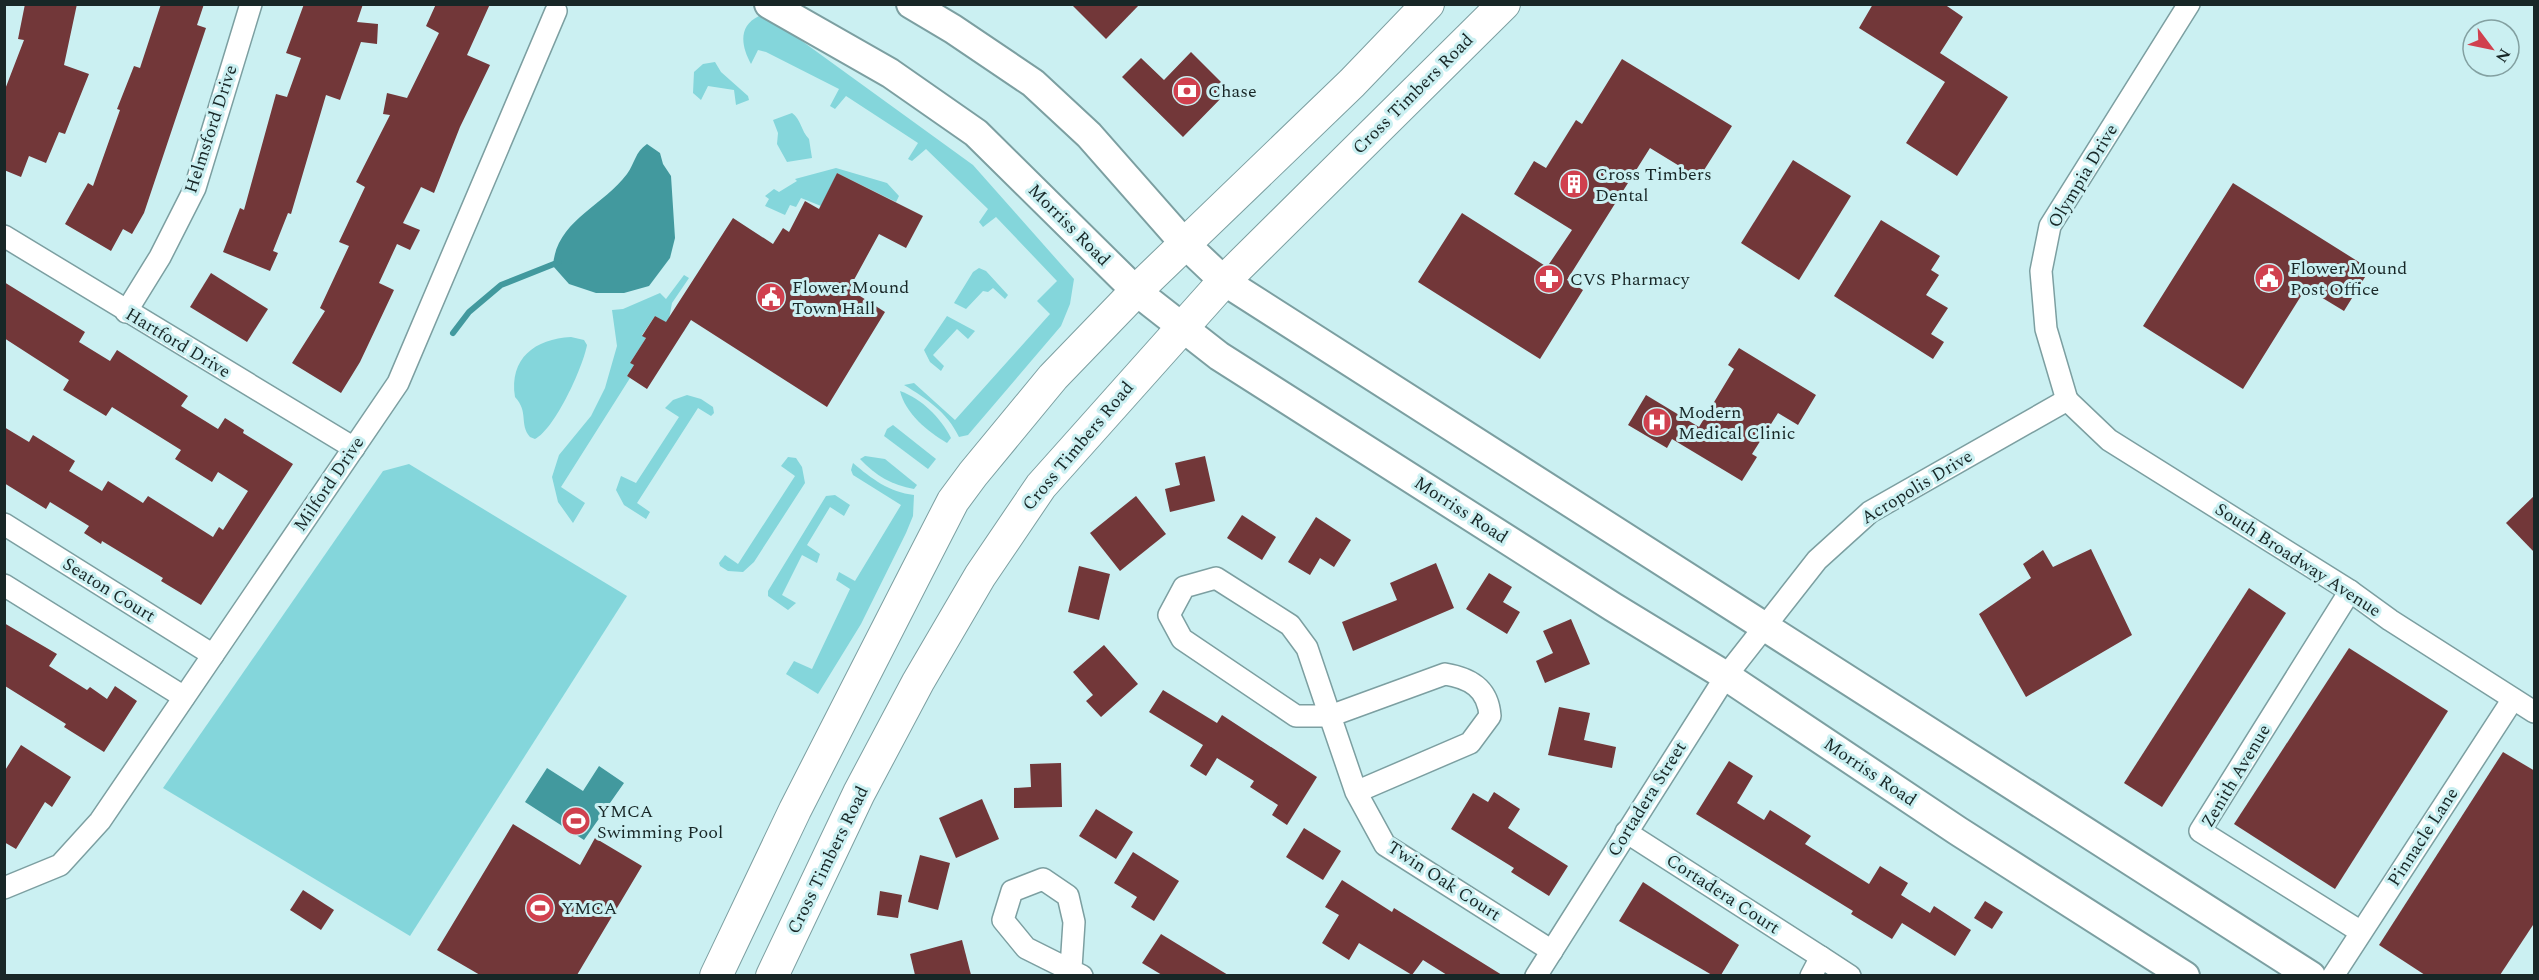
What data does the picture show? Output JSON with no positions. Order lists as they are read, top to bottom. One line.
{"streets":{"main road":["Cross Timbers Road","Morriss Road"],"street":["Helmsford Drive","Olympia Drive","Hartford Drive","Milford Drive","Acropolis Drive","South Broadway Avenue","Seaton Court","Zenith Avenue","Cortadera Street","Pinnacle Lane","Twin Oak Court","Cortadera Court"]},"crossings":[["Cross Timbers Road","Morriss Road"],["Helmsford Drive","Hartford Drive"],["Olympia Drive","Acropolis Drive"],["Olympia Drive","South Broadway Avenue"],["Morriss Road","Cortadera Street"],["Hartford Drive","Milford Drive"],["Milford Drive","Seaton Court"],["Acropolis Drive","South Broadway Avenue"],["Acropolis Drive","Cortadera Street"],["South Broadway Avenue","Zenith Avenue"],["South Broadway Avenue","Pinnacle Lane"],["Zenith Avenue","Pinnacle Lane"],["Cortadera Street","Twin Oak Court"],["Cortadera Street","Cortadera Court"]],"places":{"bank":["Chase"],"building":["Cross Timbers Dental"],"public building":["Flower Mound Post Office","Flower Mound Town Hall"],"pharmacy":["CVS Pharmacy"],"hospital":["Modern Medical Clinic"],"sports":["YMCA Swimming Pool","YMCA"]},"north":"bottom right"}
